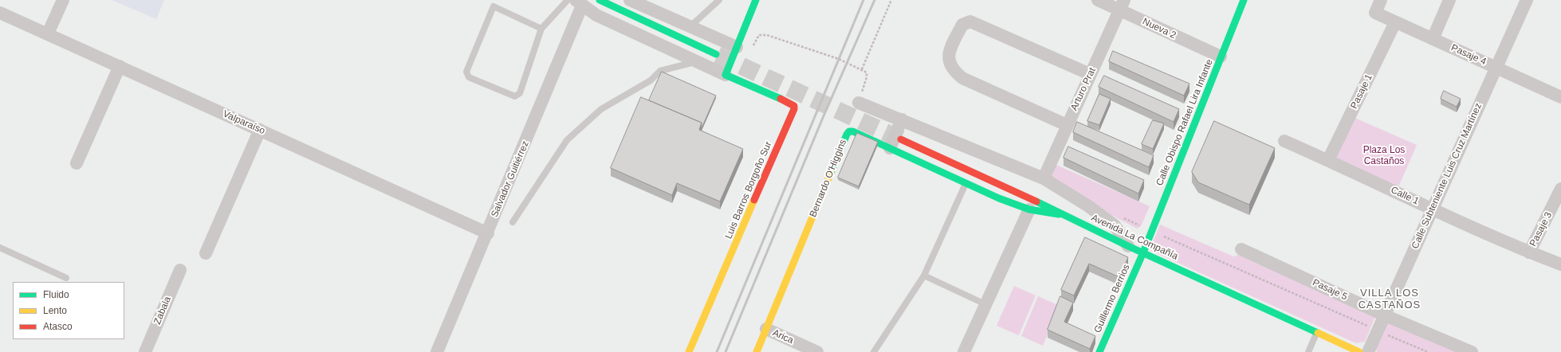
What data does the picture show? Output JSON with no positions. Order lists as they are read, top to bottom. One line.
{"streets":{"street":["Nueva 2","Pasaje 4","Arturo Prat","Pasaje 1","Valparaíso","Calle Obispo Rafael Lira Infante","Calle Subteniente Luis Cruz Martínez","Bernardo O'Higgins","Salvador Guitiérrez","Luis Barros Borgoño Sur","Calle 1","Pasaje 3","Avenida La Compañía","Pasaje 5","Guillermo Berrios","Zabala","Arica"]},"crossings":[["Nueva 2","Arturo Prat"],["Nueva 2","Calle Obispo Rafael Lira Infante"],["Pasaje 4","Pasaje 1"],["Pasaje 4","Calle Subteniente Luis Cruz Martínez"],["Pasaje 1","Calle 1"],["Valparaíso","Salvador Guitiérrez"],["Calle Obispo Rafael Lira Infante","Avenida La Compañía"],["Calle Obispo Rafael Lira Infante","Guillermo Berrios"],["Calle Subteniente Luis Cruz Martínez","Calle 1"],["Calle Subteniente Luis Cruz Martínez","Pasaje 5"],["Bernardo O'Higgins","Avenida La Compañía"],["Bernardo O'Higgins","Arica"],["Calle 1","Pasaje 3"],["Avenida La Compañía","Guillermo Berrios"]],"districts":["VILLA LOS CASTAÑOS"],"parks":["Plaza Los Castaños"],"legend":["Fluido","Lento","Atasco"]}
